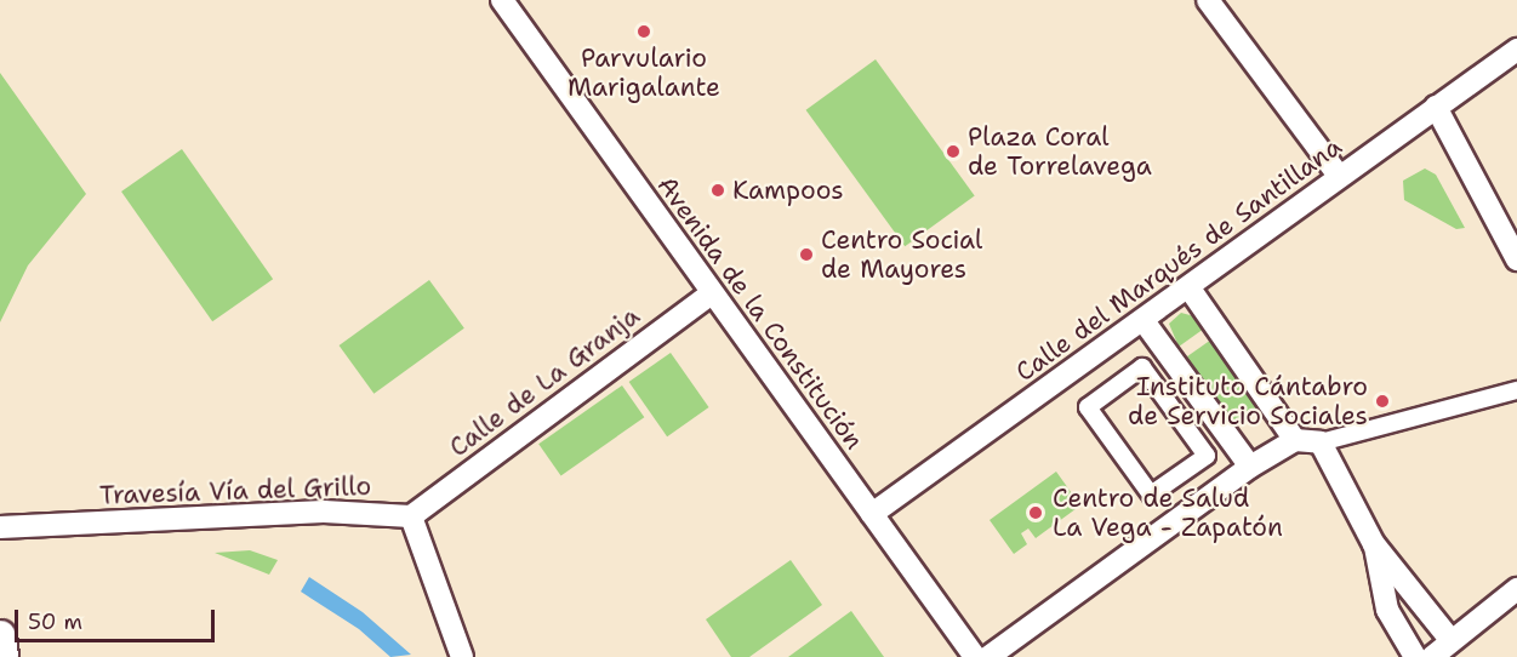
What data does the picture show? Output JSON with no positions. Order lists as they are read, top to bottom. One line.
{"streets":{"street":["Calle del Marqués de Santillana","Avenida de la Constitución","Calle de La Granja","Travesía Vía del Grillo"]},"crossings":[["Calle del Marqués de Santillana","Avenida de la Constitución"],["Avenida de la Constitución","Calle de La Granja"],["Calle de La Granja","Travesía Vía del Grillo"]],"places":["Parvulario Marigalante","Plaza Coral de Torrelavega","Kampoos","Centro Social de Mayores","Instituto Cántabro de Servicio Sociales","Centro de Salud La Vega - Zapatón"],"scale_bar":"50 m"}
